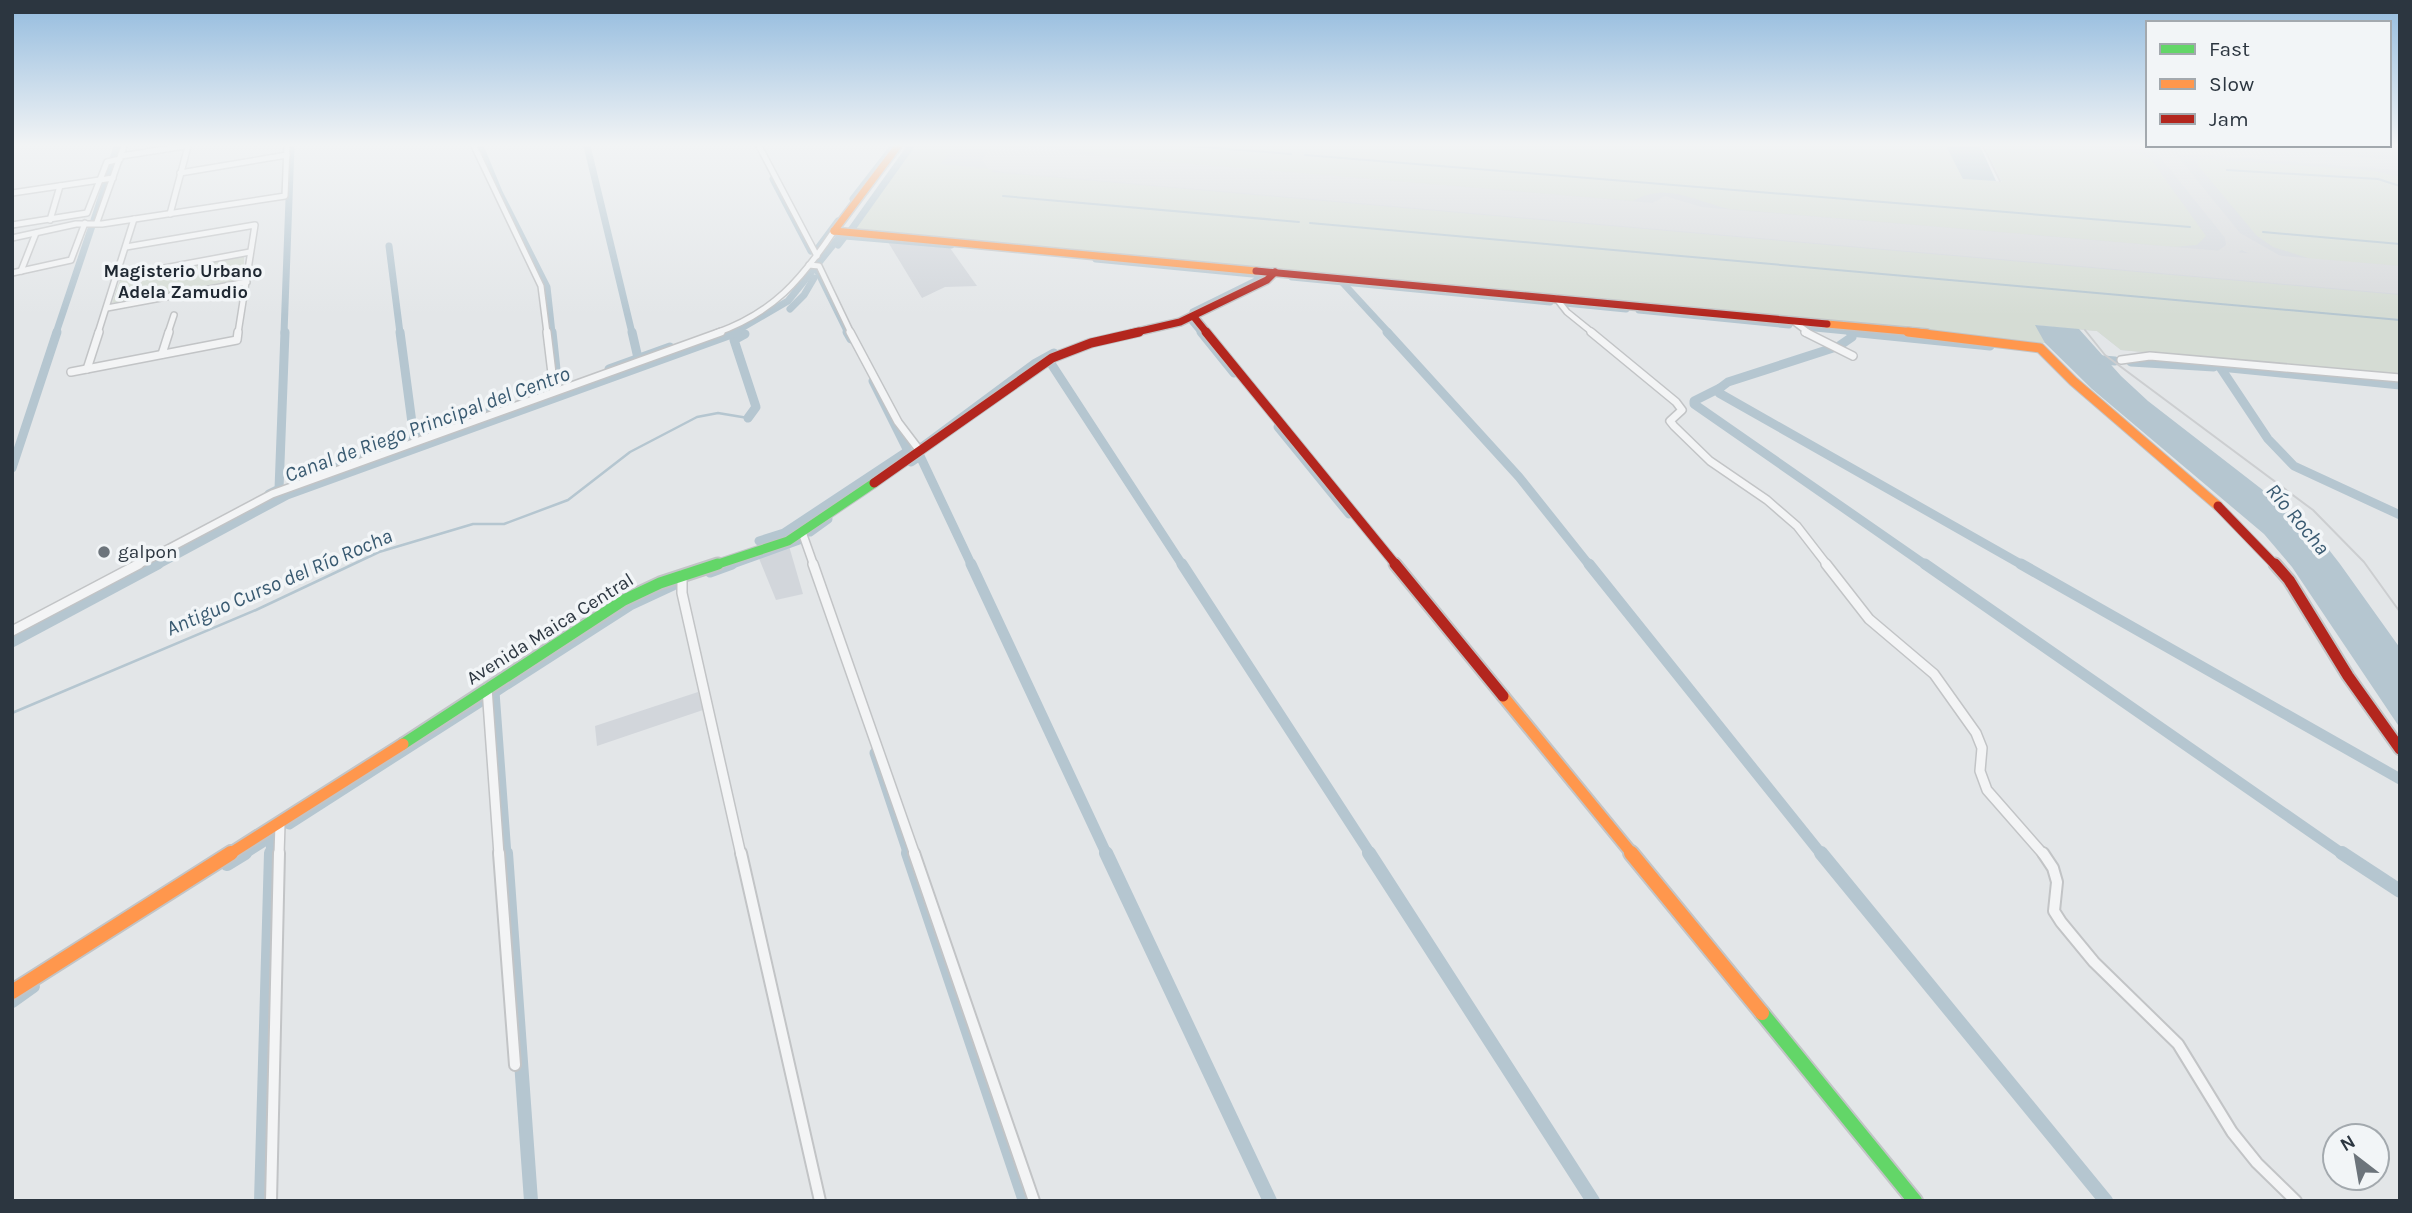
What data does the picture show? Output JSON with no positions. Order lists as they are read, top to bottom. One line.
{"streets":{"street":["Avenida Maica Central"]},"districts":["Magisterio Urbano Adela Zamudio"],"water":["Canal de Riego Principal del Centro","Río Rocha","Antiguo Curso del Río Rocha"],"places":["galpon"],"legend":["Fast","Slow","Jam"],"north":"top left"}
